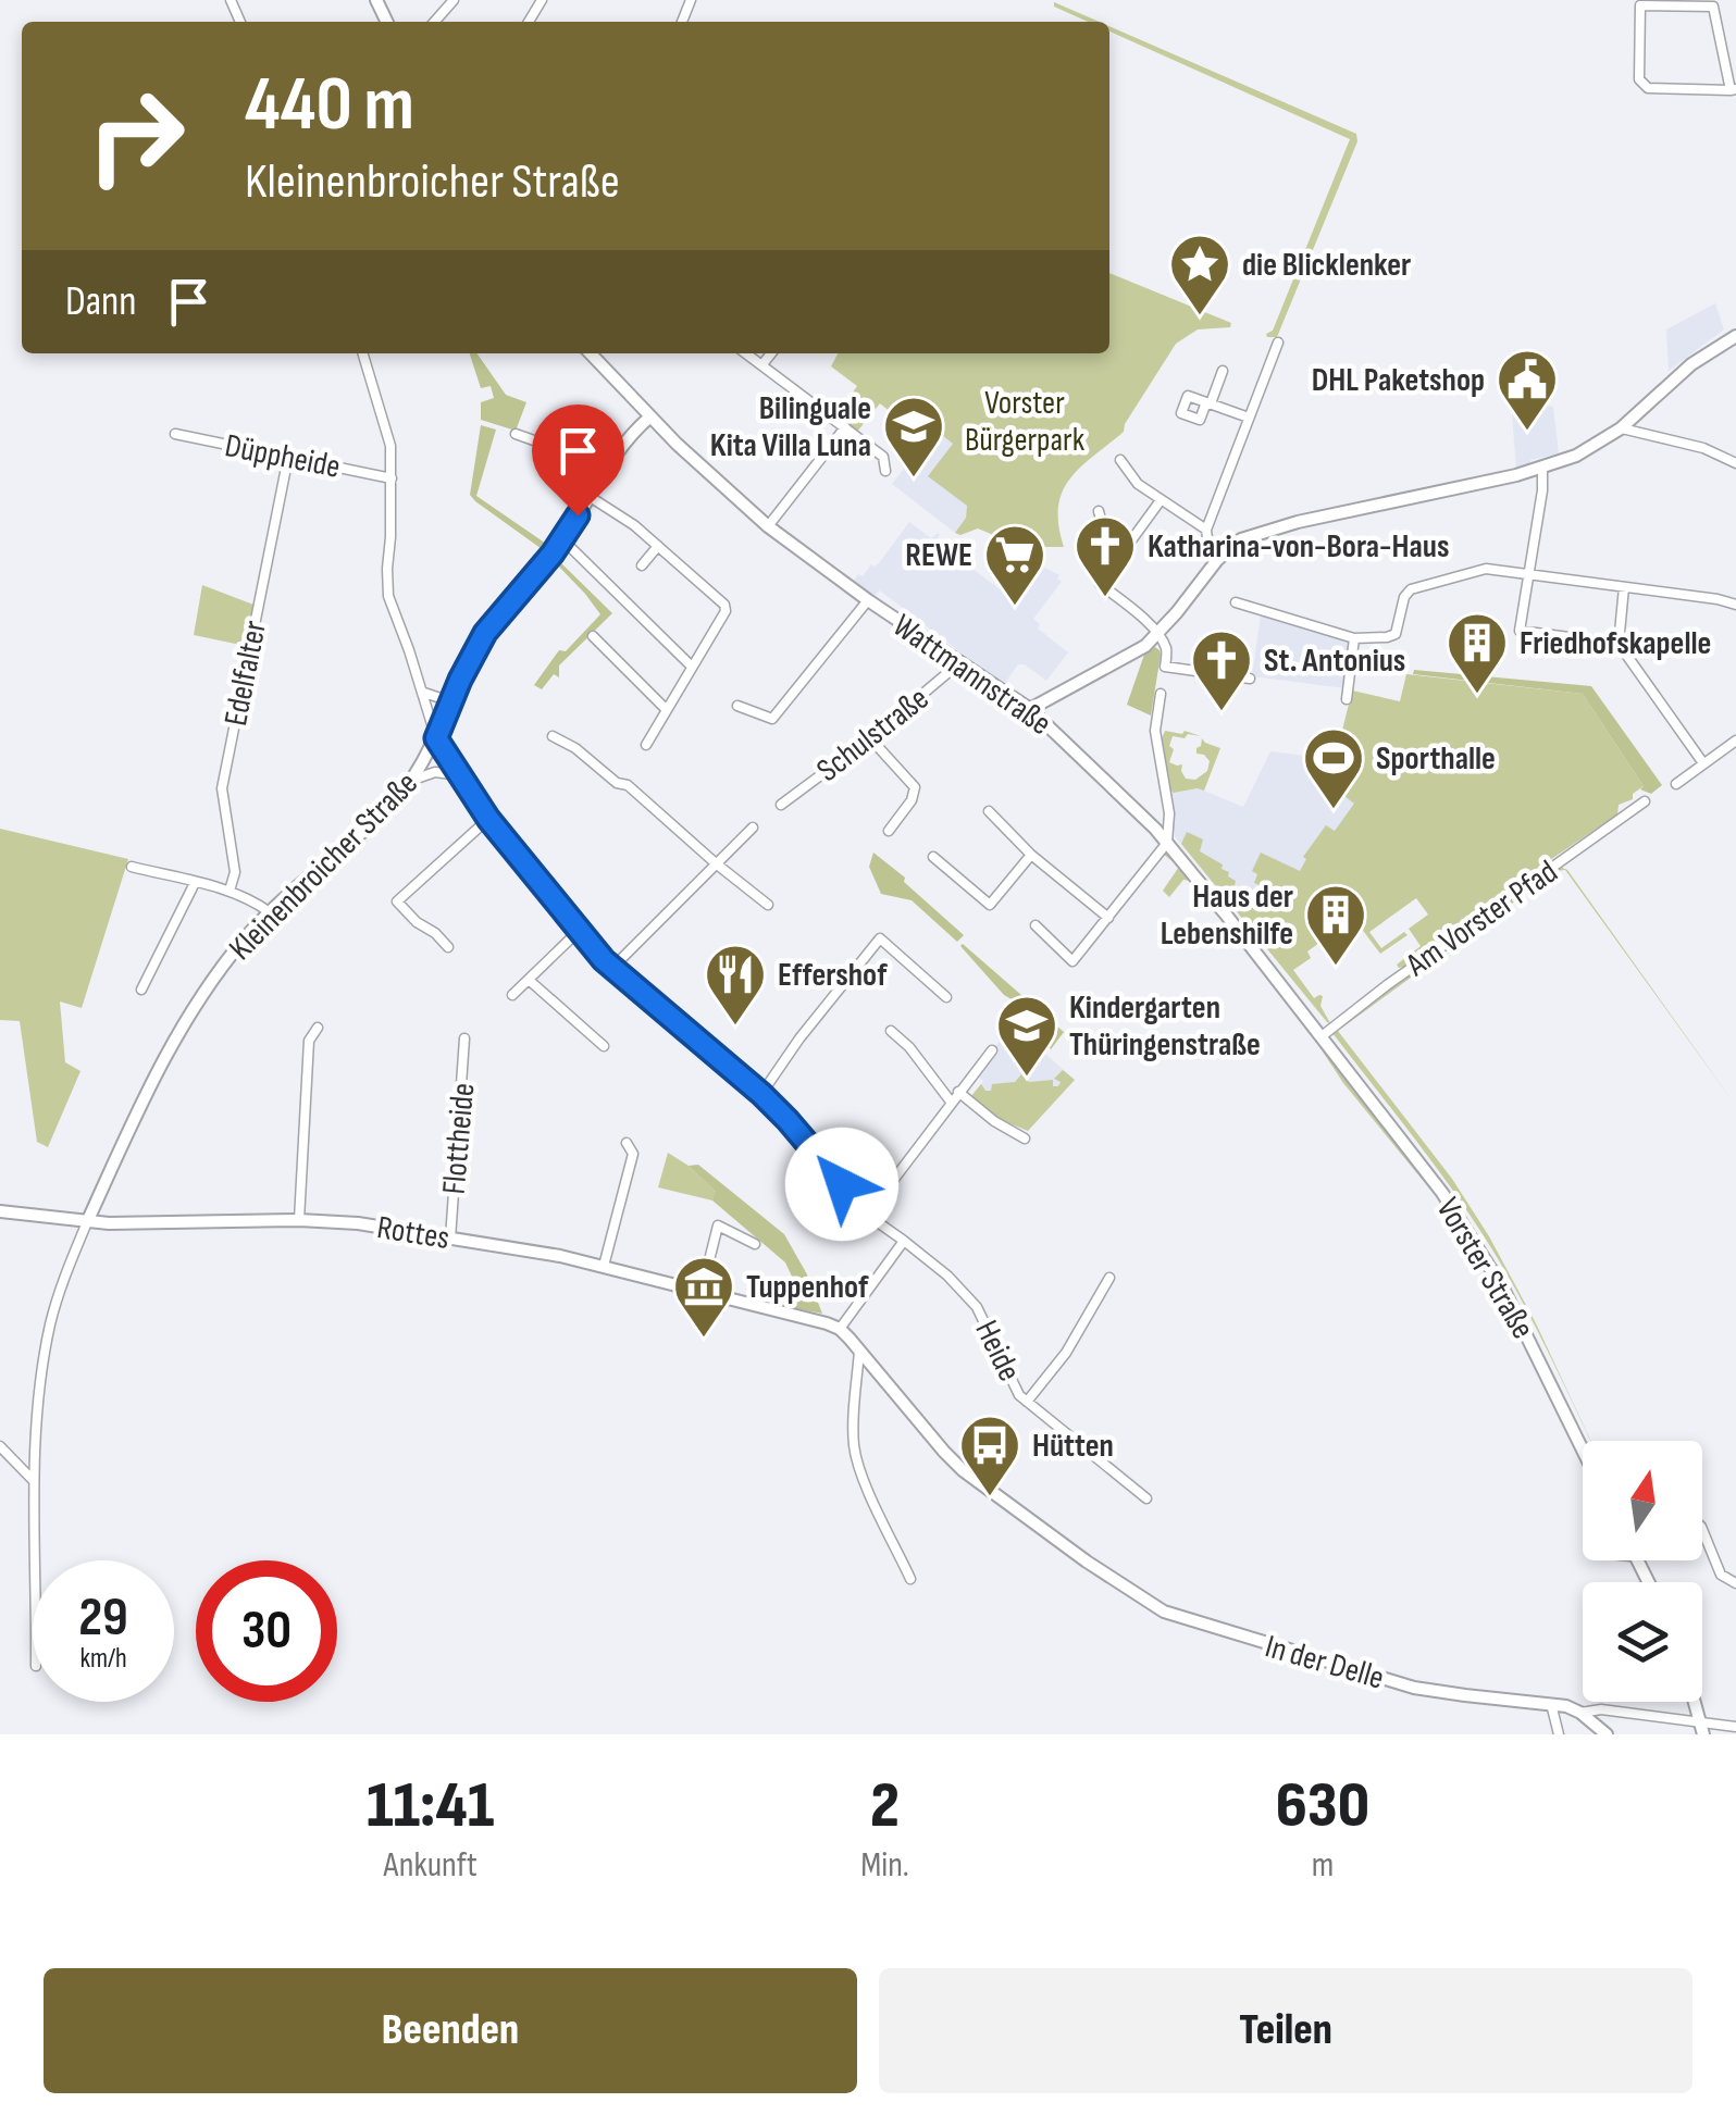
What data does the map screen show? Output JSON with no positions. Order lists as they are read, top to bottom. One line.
{"streets":{"street":["Düppheide","Edelfalter","Wattmannstraße","Schulstraße","Kleinenbroicher Straße","Am Vorster Pfad","Flottheide","Rottes","Vorster Straße","Heide","In der Delle"]},"crossings":[["Düppheide","Edelfalter"],["Düppheide","Heide"],["Wattmannstraße","Schulstraße"],["Wattmannstraße","Kleinenbroicher Straße"],["Wattmannstraße","Am Vorster Pfad"],["Wattmannstraße","Vorster Straße"],["Kleinenbroicher Straße","Rottes"],["Kleinenbroicher Straße","Heide"],["Flottheide","Rottes"]],"parks":["Vorster Bürgerpark"],"places":{"place":["die Blicklenker"],"public building":["DHL Paketshop"],"school or university":["Bilinguale Kita Villa Luna","Kindergarten Thüringenstraße"],"church":["Katharina-von-Bora-Haus","St. Antonius"],"supermarket":["REWE"],"building":["Friedhofskapelle","Haus der Lebenshilfe"],"sports":["Sporthalle"],"restaurant":["Effershof"],"museum":["Tuppenhof"],"bus stop":["Hütten"]},"north":"top","page":{"turn":["440 m","Kleinenbroicher Straße"],"then":"Dann","speed":"29 km/h","limit":"30","eta":["11:41","Ankunft","2","Min.","630","m"],"buttons":["Beenden","Teilen"]}}
